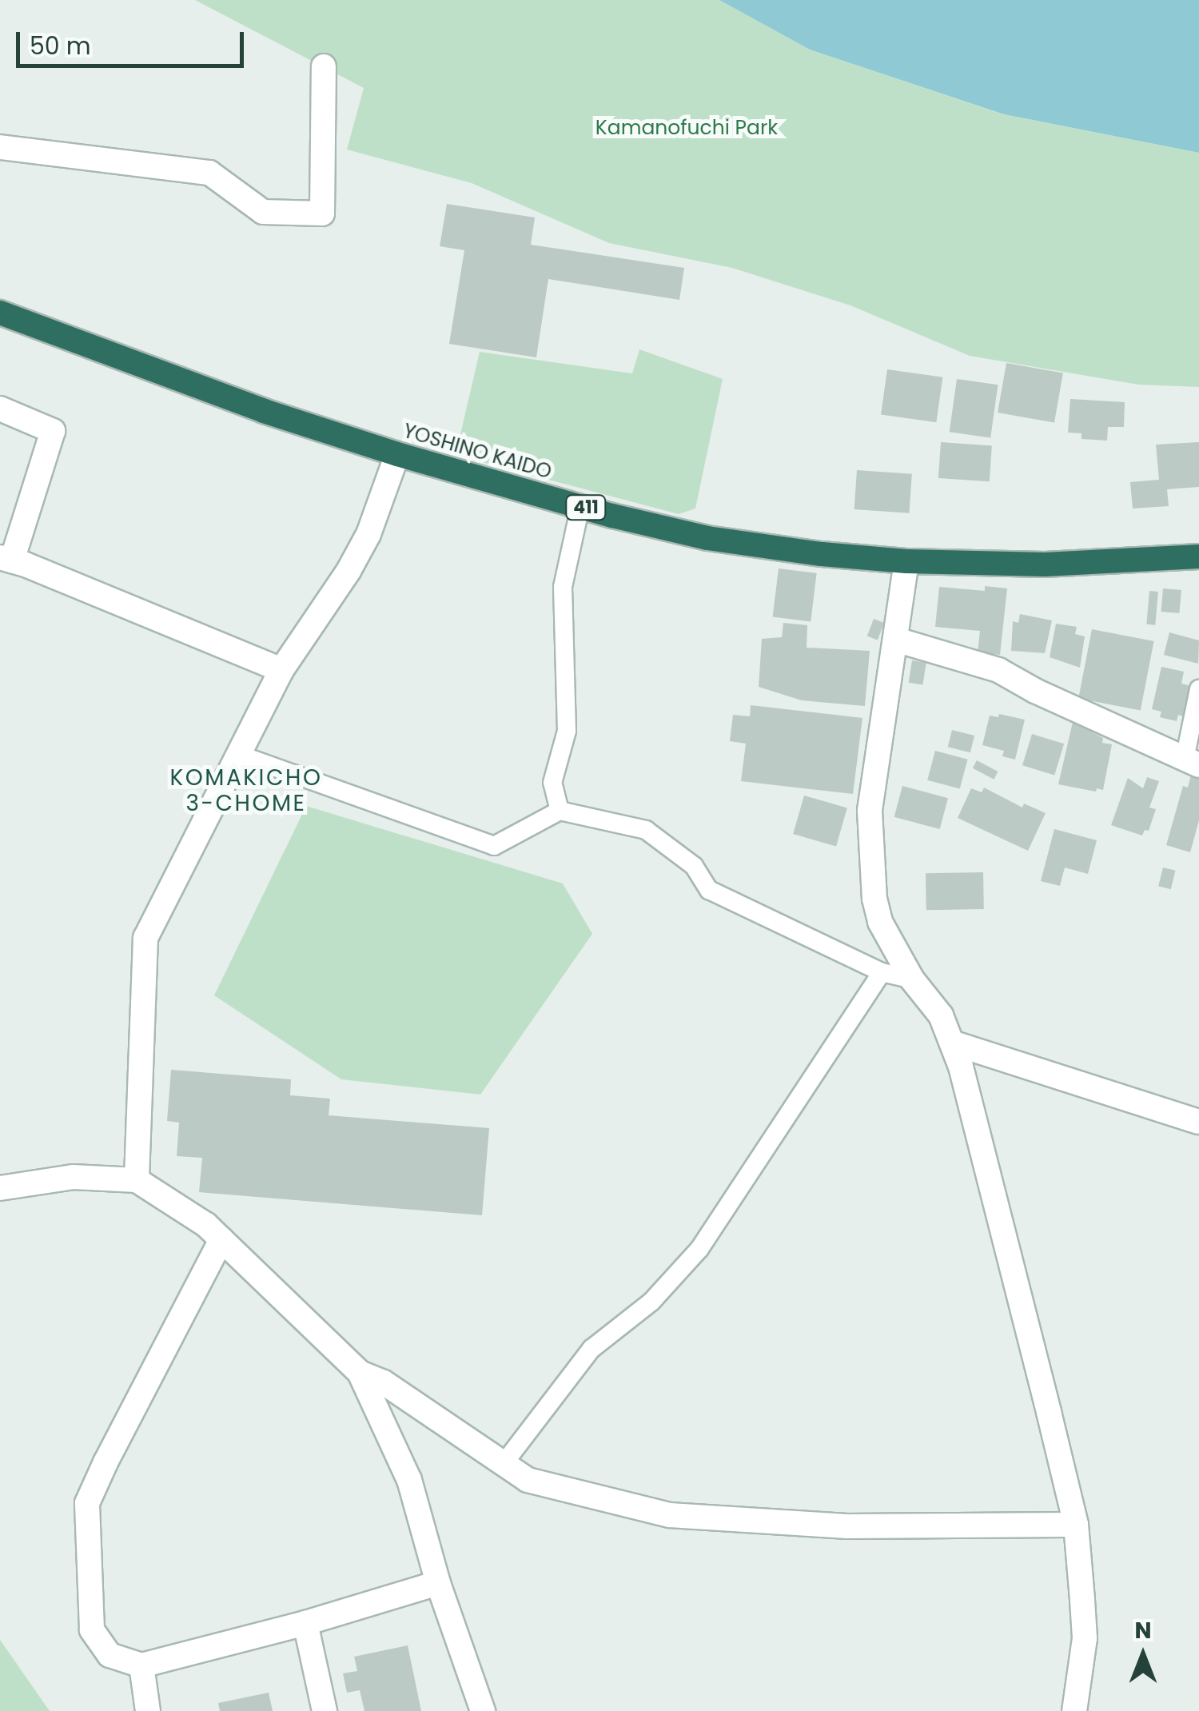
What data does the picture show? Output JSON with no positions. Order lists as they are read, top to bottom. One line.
{"streets":{"highway":["YOSHINO KAIDO","411"]},"districts":["KOMAKICHO 3-CHOME"],"parks":["Kamanofuchi Park"],"scale_bar":"50 m","north":"top"}
